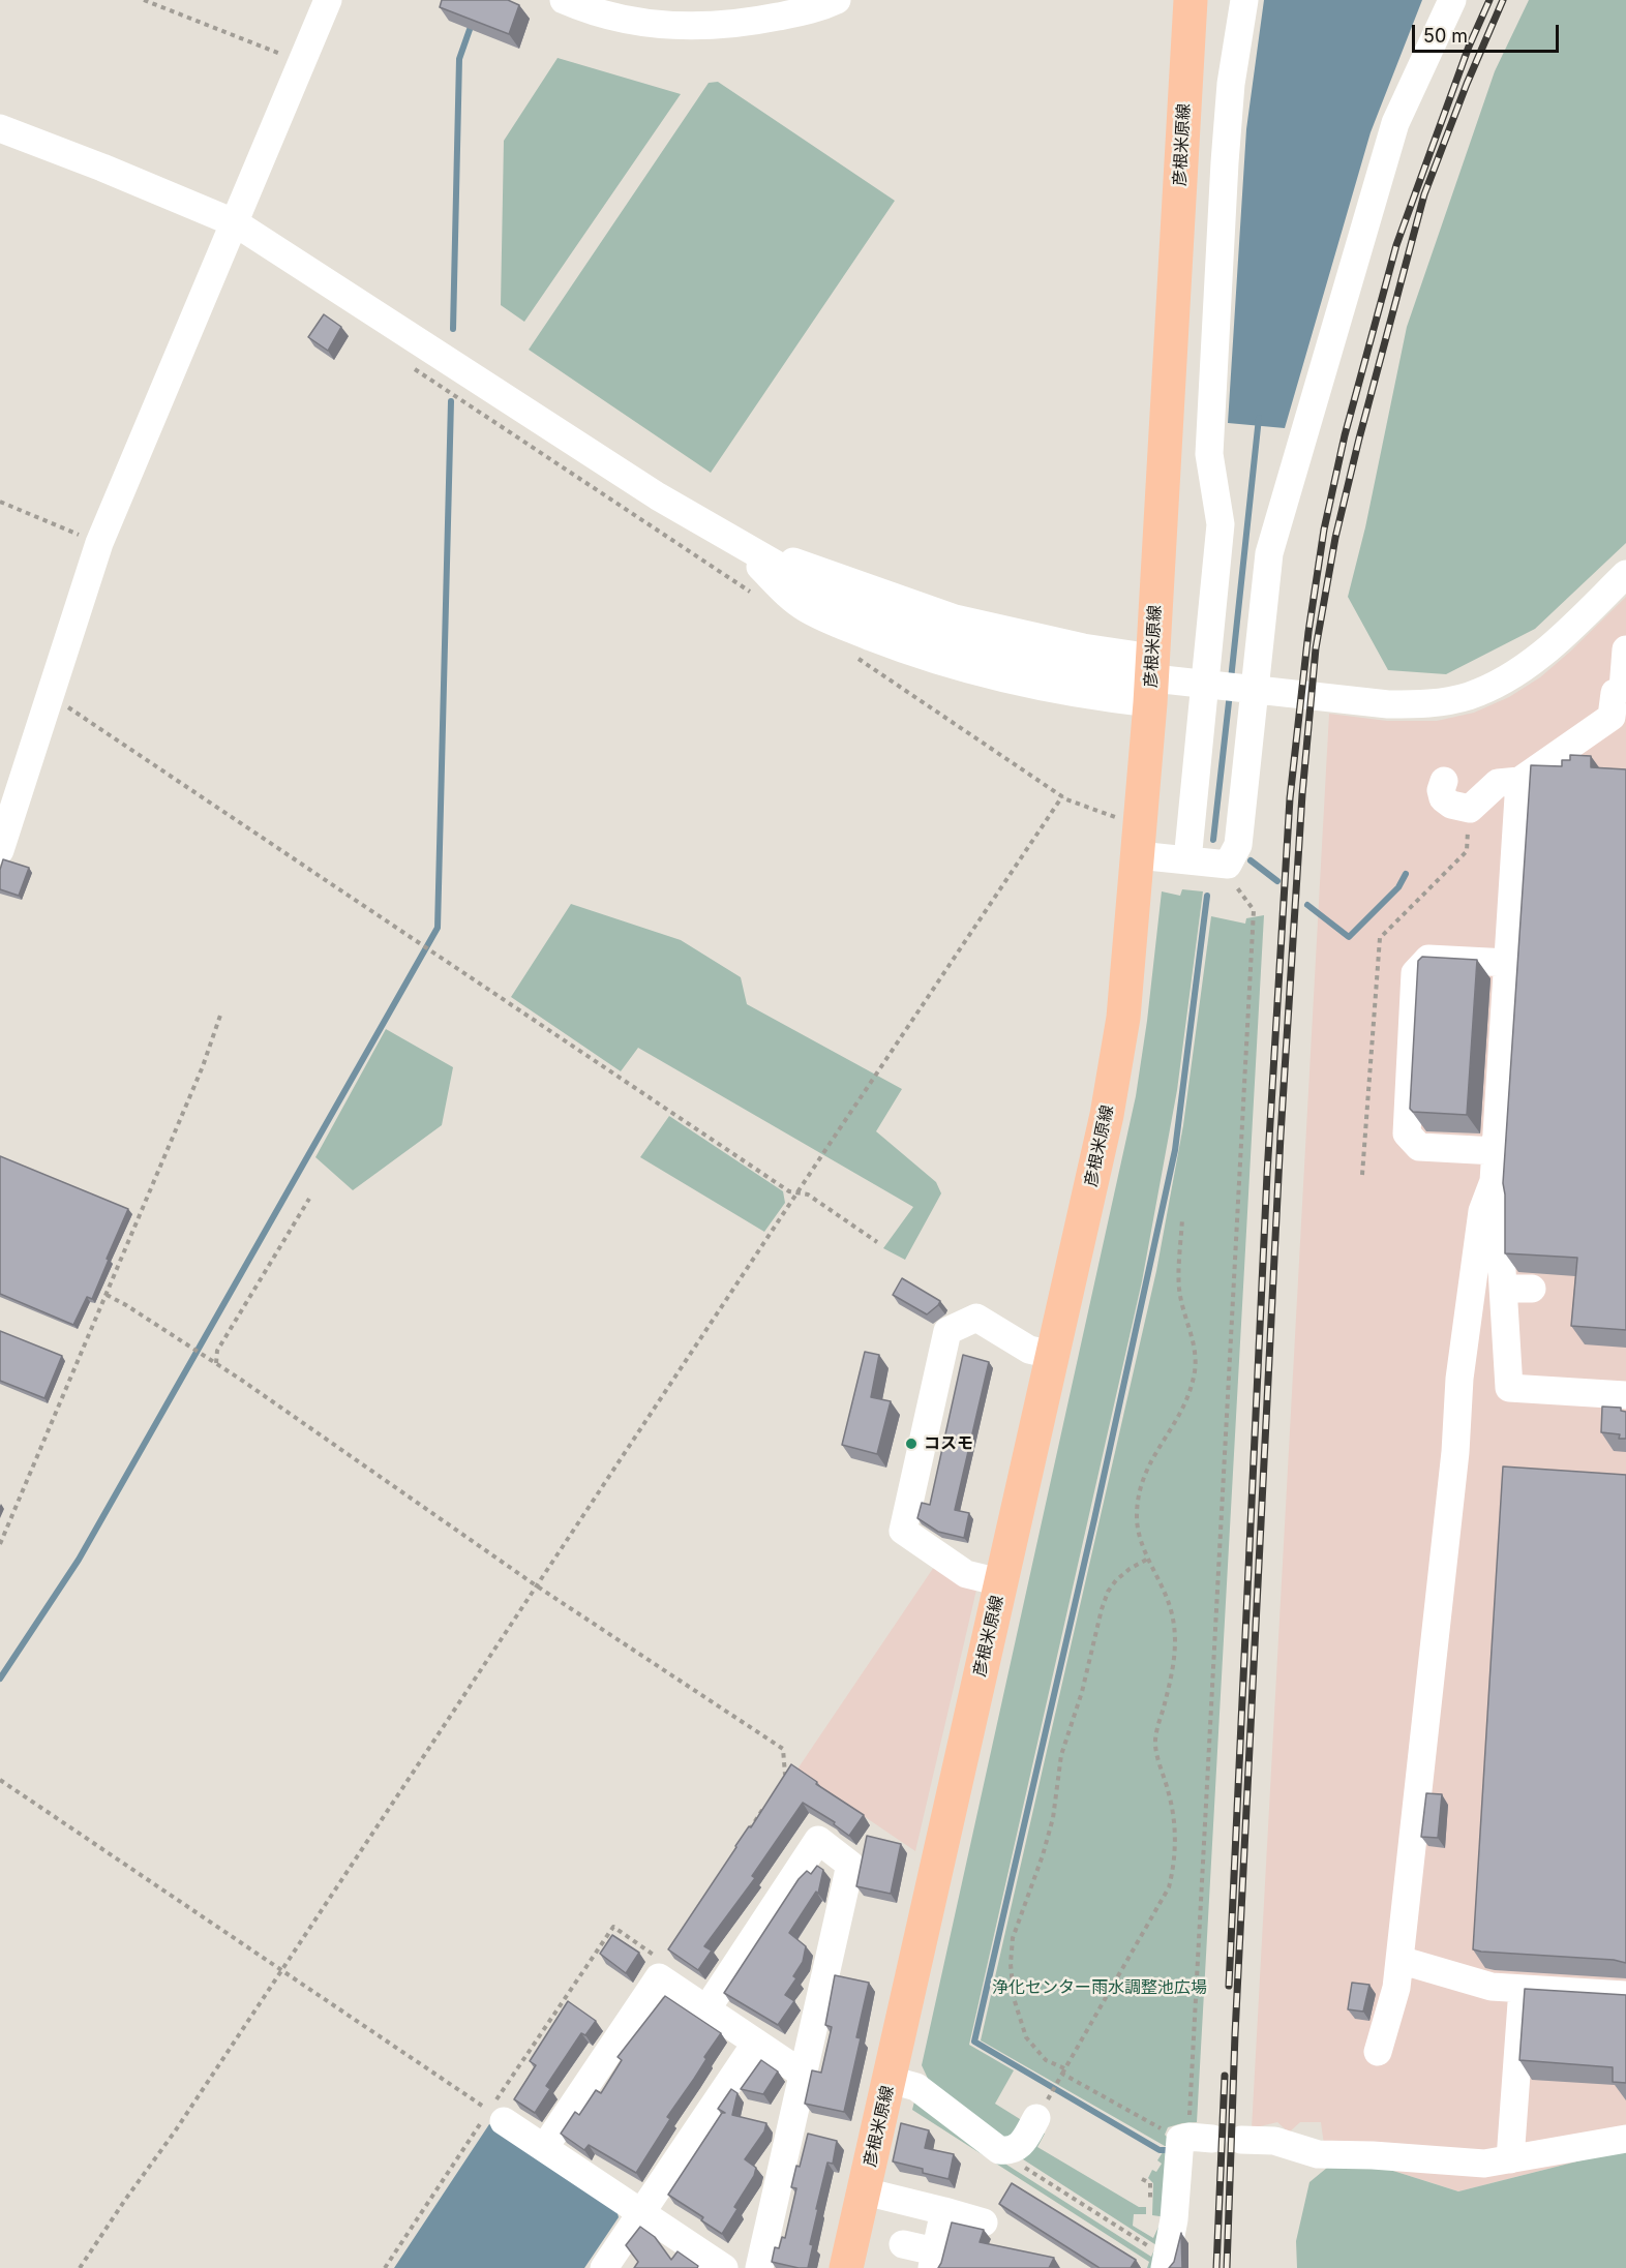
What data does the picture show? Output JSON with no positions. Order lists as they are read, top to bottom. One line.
{"streets":{"main road":["彦根米原線"]},"parks":["浄化センター雨水調整池広場"],"places":["コスモ"],"scale_bar":"50 m"}
